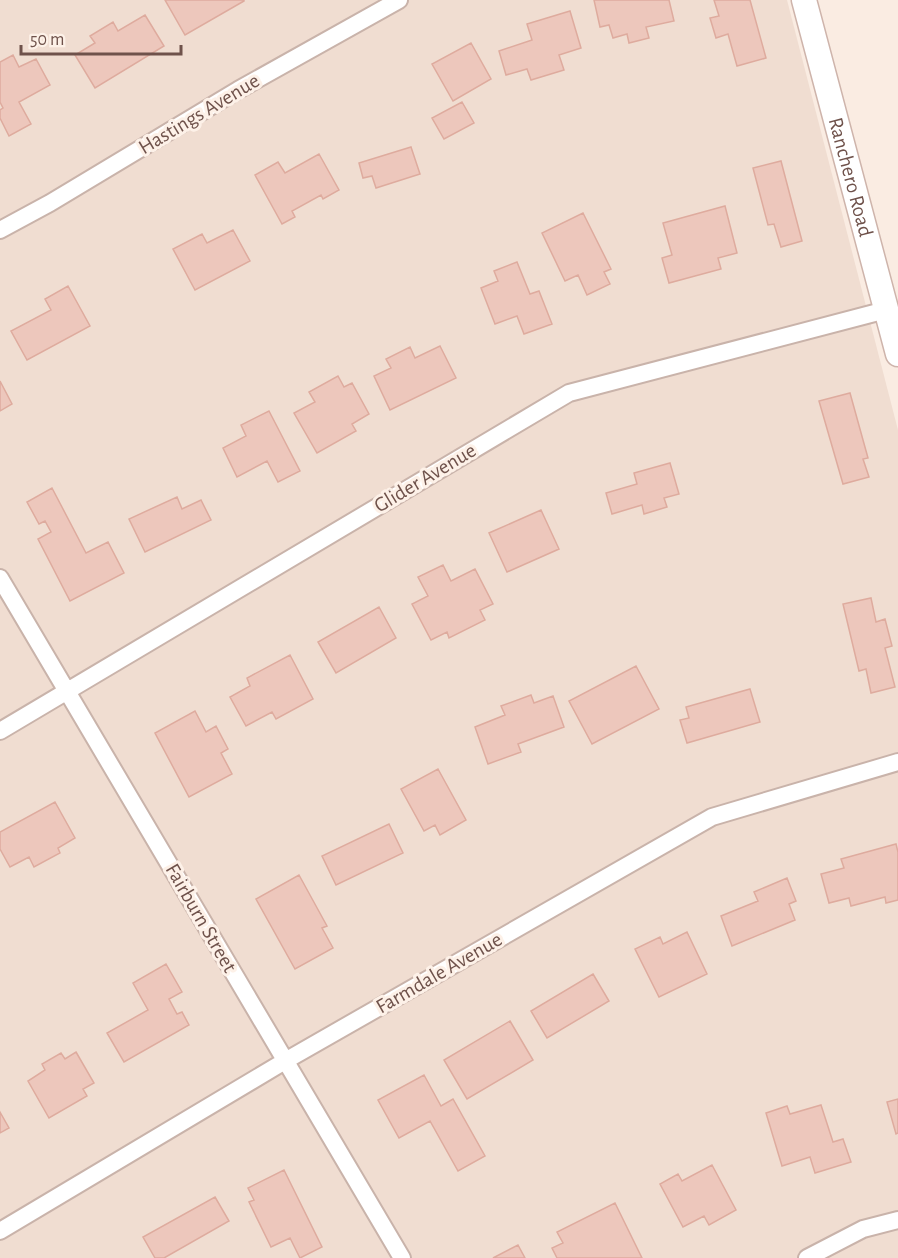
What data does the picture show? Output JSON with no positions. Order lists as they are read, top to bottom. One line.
{"streets":{"main road":["Ranchero Road"],"street":["Hastings Avenue","Glider Avenue","Fairburn Street","Farmdale Avenue"]},"crossings":[["Ranchero Road","Glider Avenue"],["Glider Avenue","Fairburn Street"],["Fairburn Street","Farmdale Avenue"]],"scale_bar":"50 m"}
